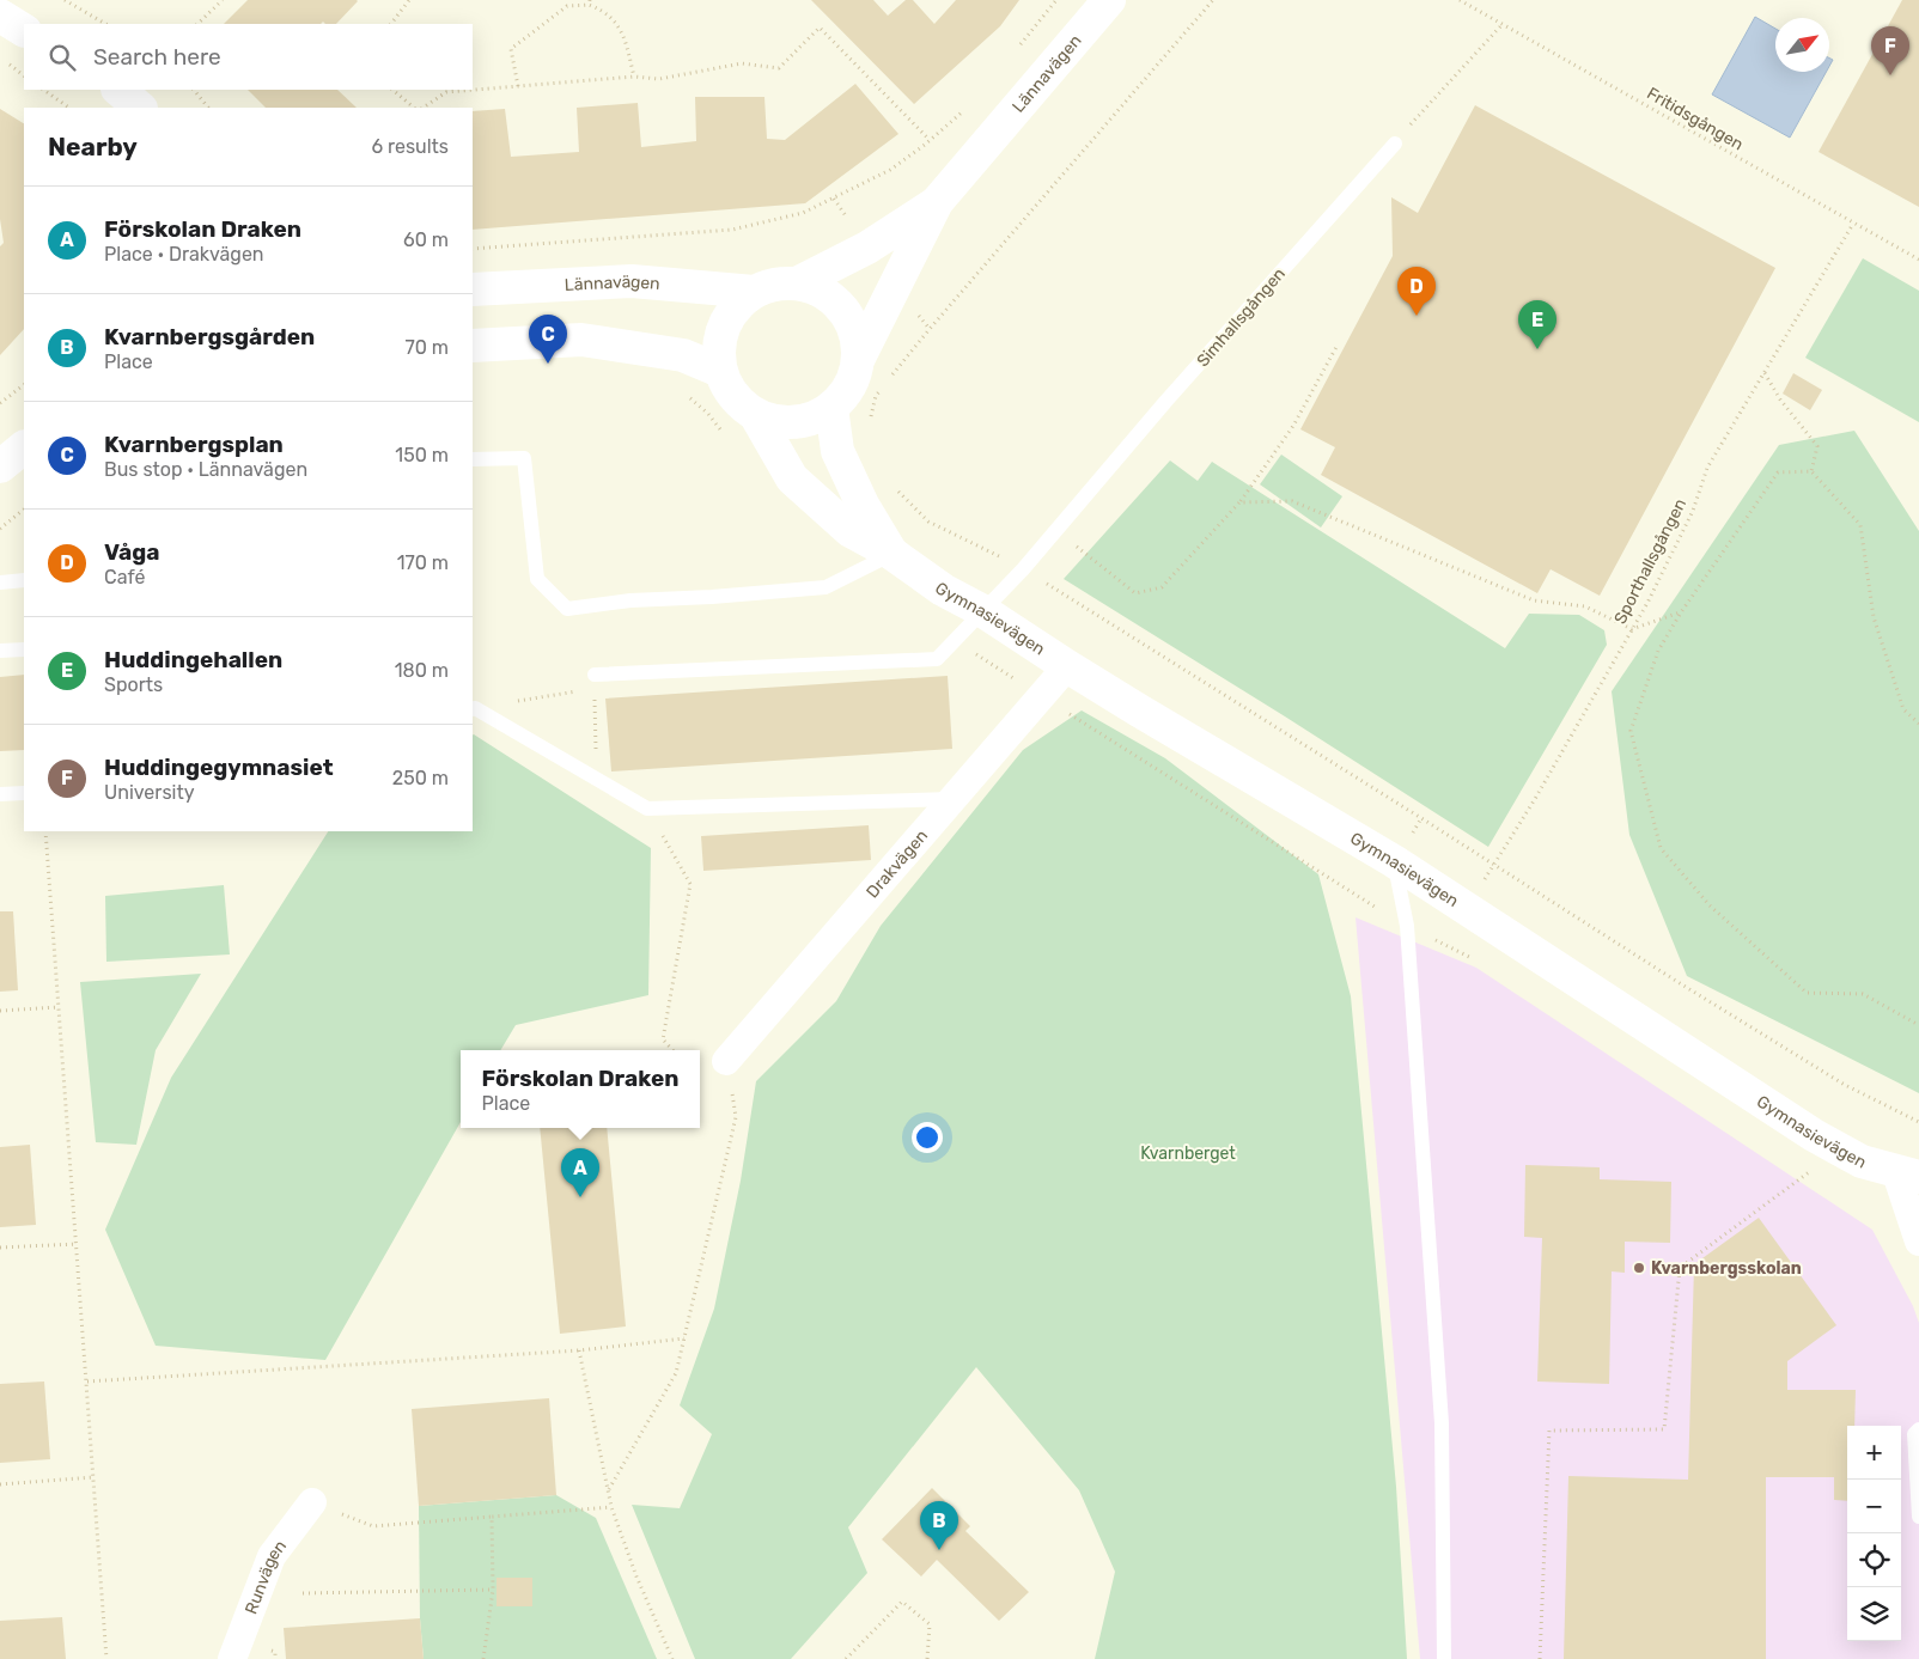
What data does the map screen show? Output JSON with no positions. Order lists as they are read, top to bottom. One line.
{"streets":{"street":["Lännavägen","Gymnasievägen","Drakvägen","Runvägen"],"lane":["Simhallsgången"],"path":["Fritidsgången","Sporthallsgången"]},"crossings":[["Lännavägen","Gymnasievägen"],["Fritidsgången","Sporthallsgången"],["Simhallsgången","Gymnasievägen"],["Sporthallsgången","Gymnasievägen"],["Gymnasievägen","Drakvägen"]],"parks":["Kvarnberget"],"places":["Kvarnbergsskolan"],"north":"top right","page":{"search":"Search here","pins":["F","D","E","C","A","B"],"heading":["Nearby","6 results"],"list":[{"mark":"A","name":"Förskolan Draken","note":"Place · Drakvägen","value":"60 m"},{"mark":"B","name":"Kvarnbergsgården","note":"Place","value":"70 m"},{"mark":"C","name":"Kvarnbergsplan","note":"Bus stop · Lännavägen","value":"150 m"},{"mark":"D","name":"Våga","note":"Café","value":"170 m"},{"mark":"E","name":"Huddingehallen","note":"Sports","value":"180 m"},{"mark":"F","name":"Huddingegymnasiet","note":"University","value":"250 m"}],"popup":["Förskolan Draken","Place"],"map_buttons":["+","−"]}}
